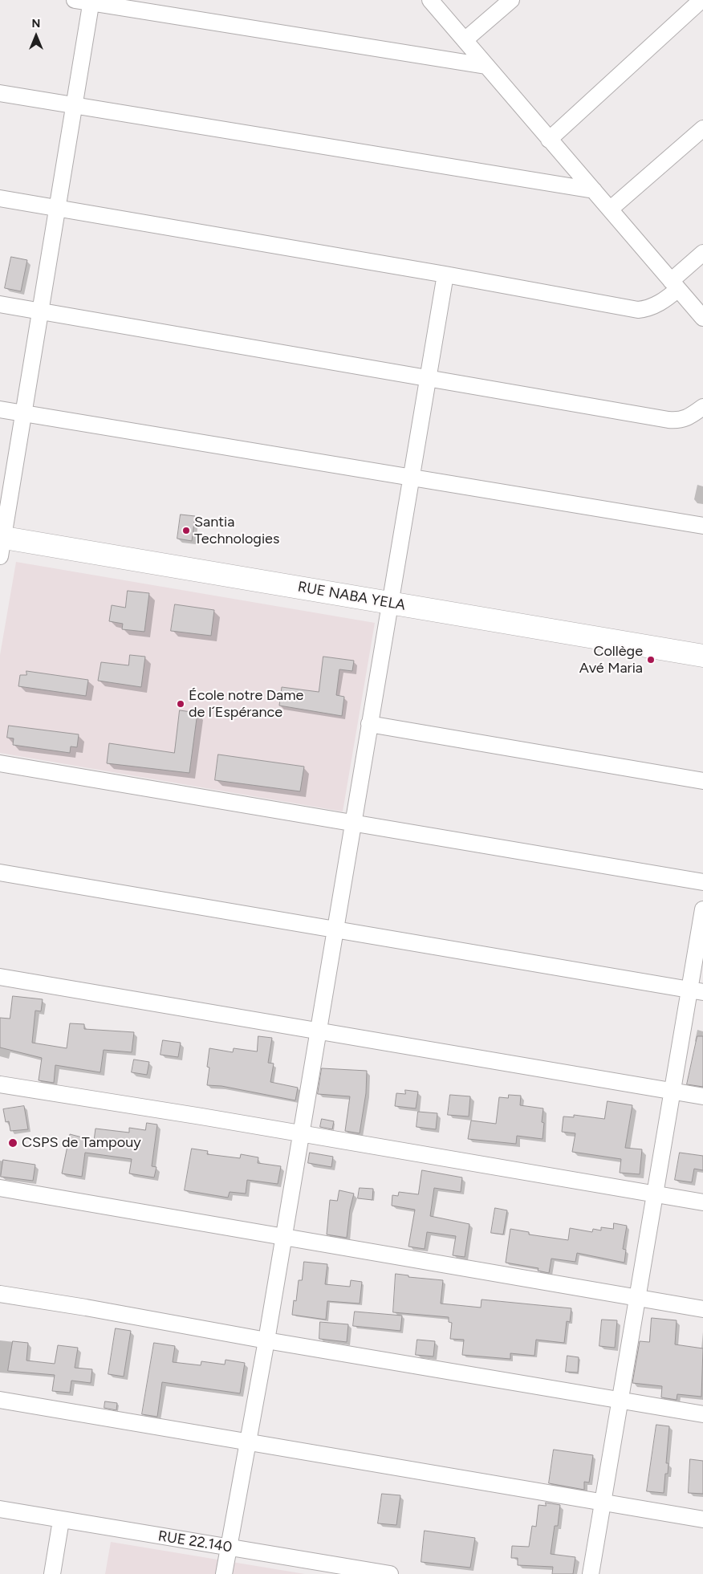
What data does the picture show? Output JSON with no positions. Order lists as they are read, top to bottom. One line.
{"streets":{"street":["RUE NABA YELA","RUE 22.140"]},"places":["Santia Technologies","Collège Avé Maria","École notre Dame de l´Espérance","CSPS de Tampouy"],"north":"top"}
